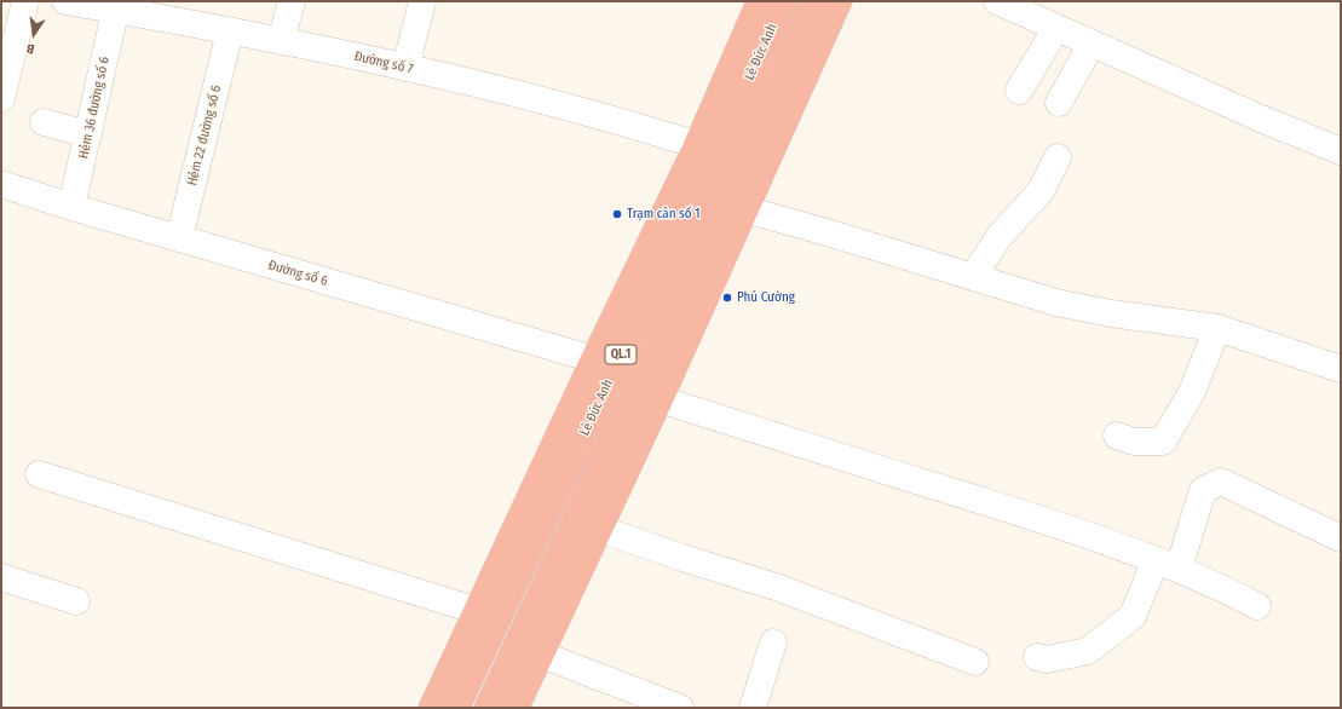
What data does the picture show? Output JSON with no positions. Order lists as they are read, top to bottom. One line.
{"streets":{"highway":["Lê Đức Anh","QL.1"],"street":["Đường số 7","Hẻm 36 đường số 6","Hẻm 22 đường số 6","Đường số 6"]},"crossings":[["Lê Đức Anh","Đường số 7"],["Lê Đức Anh","Đường số 6"],["Đường số 7","Hẻm 36 đường số 6"],["Đường số 7","Hẻm 22 đường số 6"],["Hẻm 36 đường số 6","Đường số 6"],["Hẻm 22 đường số 6","Đường số 6"]],"places":["Trạm cân số 1","Phú Cường"],"north":"bottom"}
